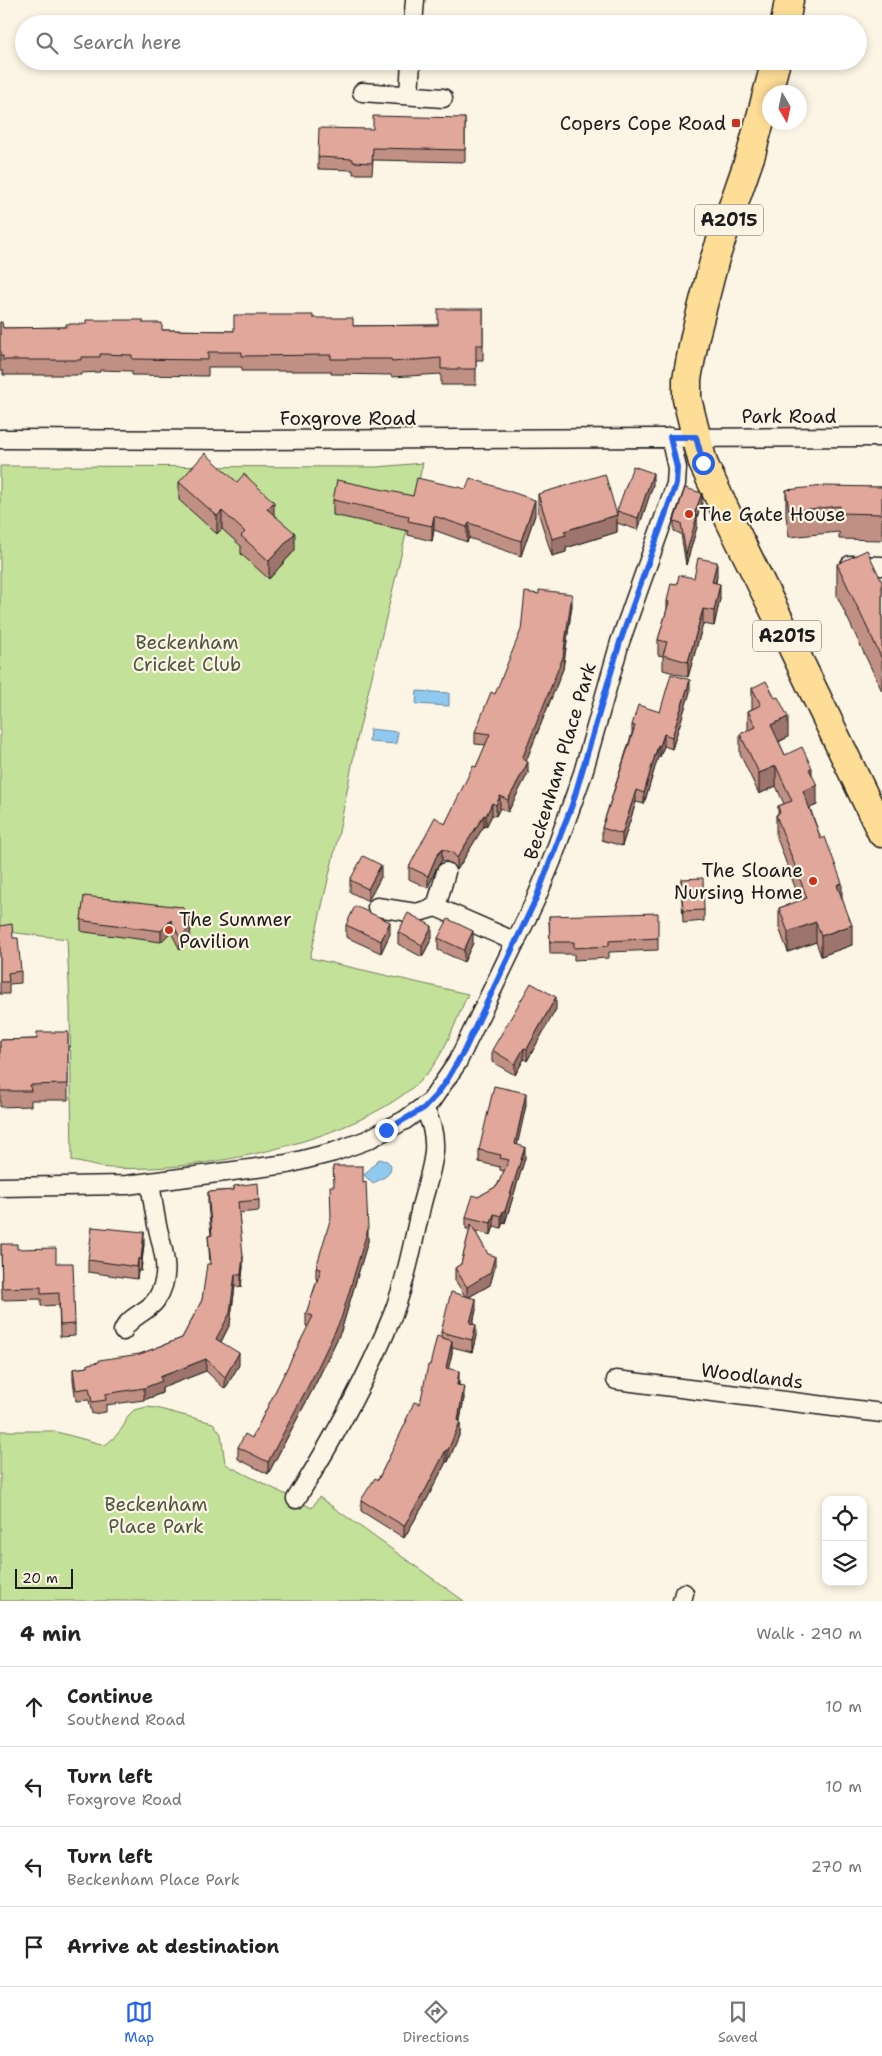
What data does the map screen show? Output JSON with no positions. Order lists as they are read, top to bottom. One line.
{"streets":{"main road":["A2015"],"street":["Park Road","Foxgrove Road","Beckenham Place Park","Woodlands"]},"crossings":[["A2015","Park Road"],["A2015","Foxgrove Road"],["A2015","Beckenham Place Park"],["Park Road","Foxgrove Road"],["Park Road","Beckenham Place Park"],["Foxgrove Road","Beckenham Place Park"]],"parks":["Beckenham Cricket Club","Beckenham Place Park"],"places":{"transit":["Copers Cope Road"],"other":["The Gate House","The Sloane Nursing Home","The Summer Pavilion"]},"scale_bar":"20 m","north":"bottom","page":{"search":"Search here","scale":"20 m","heading":["4 min","Walk · 290 m"],"list":[["Continue","Southend Road","10 m"],["Turn left","Foxgrove Road","10 m"],["Turn left","Beckenham Place Park","270 m"],"Arrive at destination"],"nav":["Map","Directions","Saved"]}}
